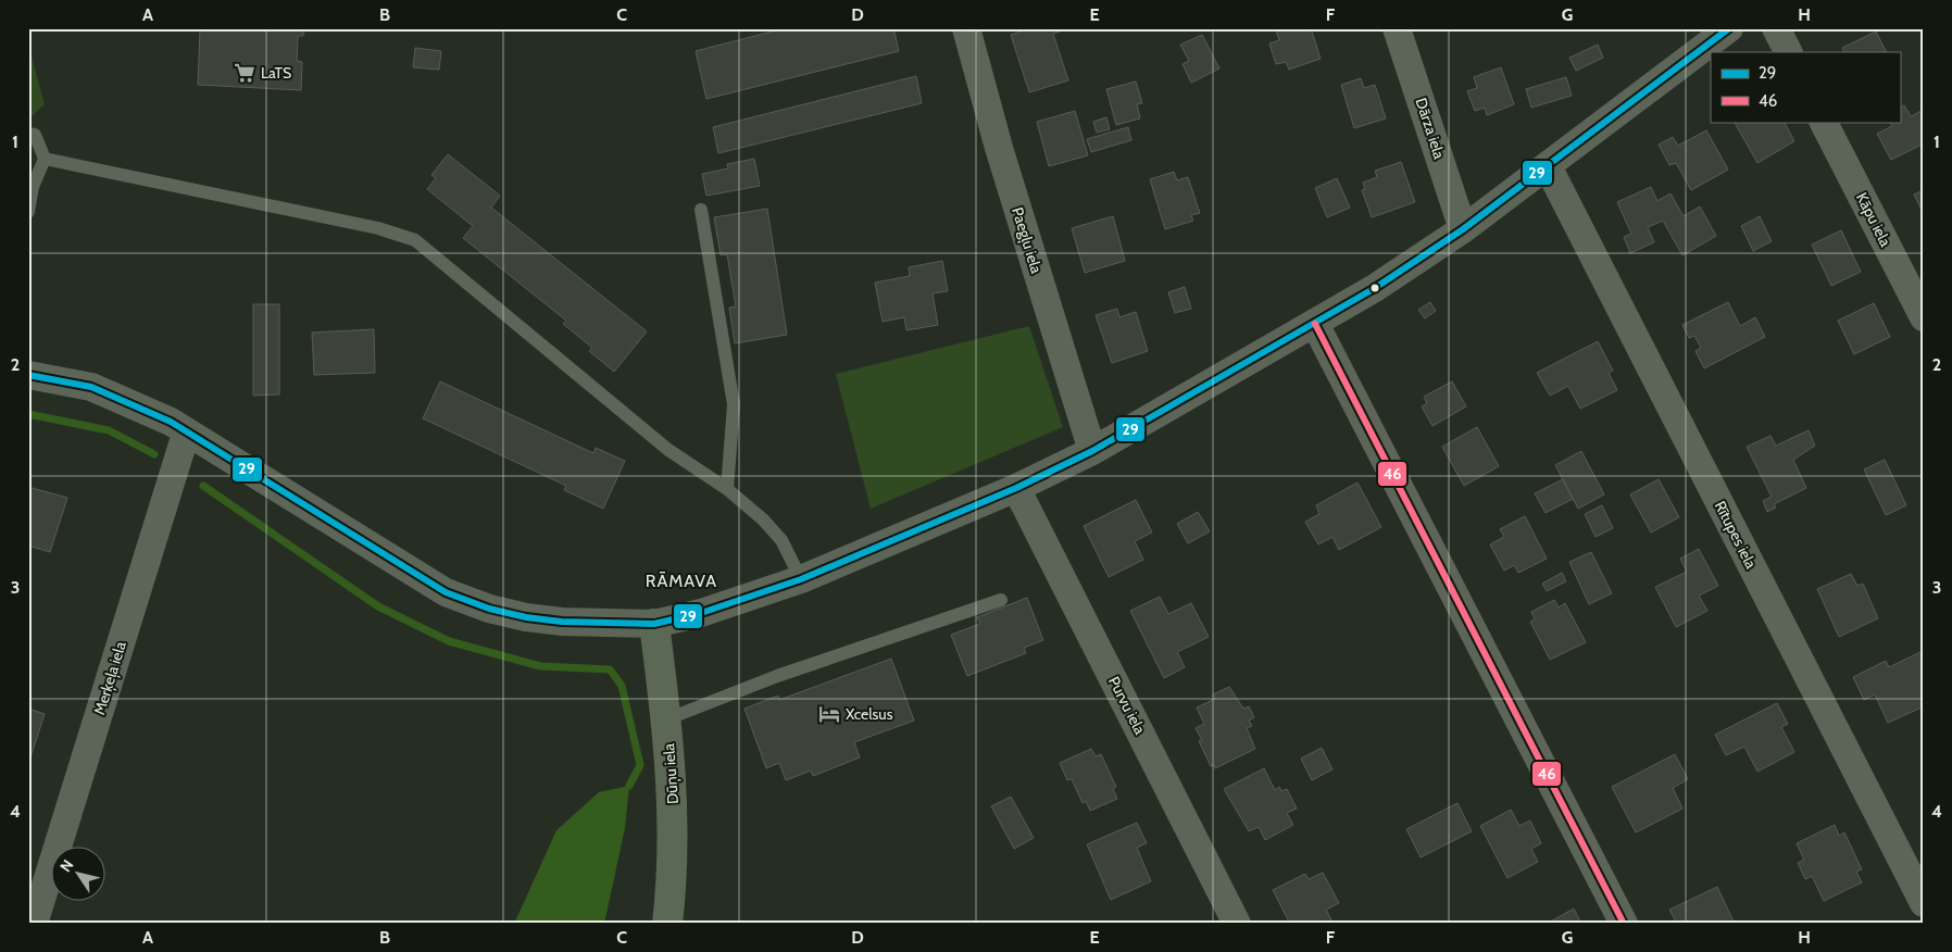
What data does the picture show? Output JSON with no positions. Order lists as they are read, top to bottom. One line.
{"streets":{"main road":["Dūņu iela"],"street":["Dārza iela","Kāpu iela","Paegļu iela","Rītupes iela","Merķeļa iela","Purvu iela"]},"districts":["RĀMAVA"],"places":{"supermarket":["LaTS"],"hotel":["Xcelsus"]},"lines":["transit line 29","transit line 46"],"legend":["29","46"],"north":"top left","grid":{"columns":["A","B","C","D","E","F","G","H"],"rows":["1","2","3","4"]}}
